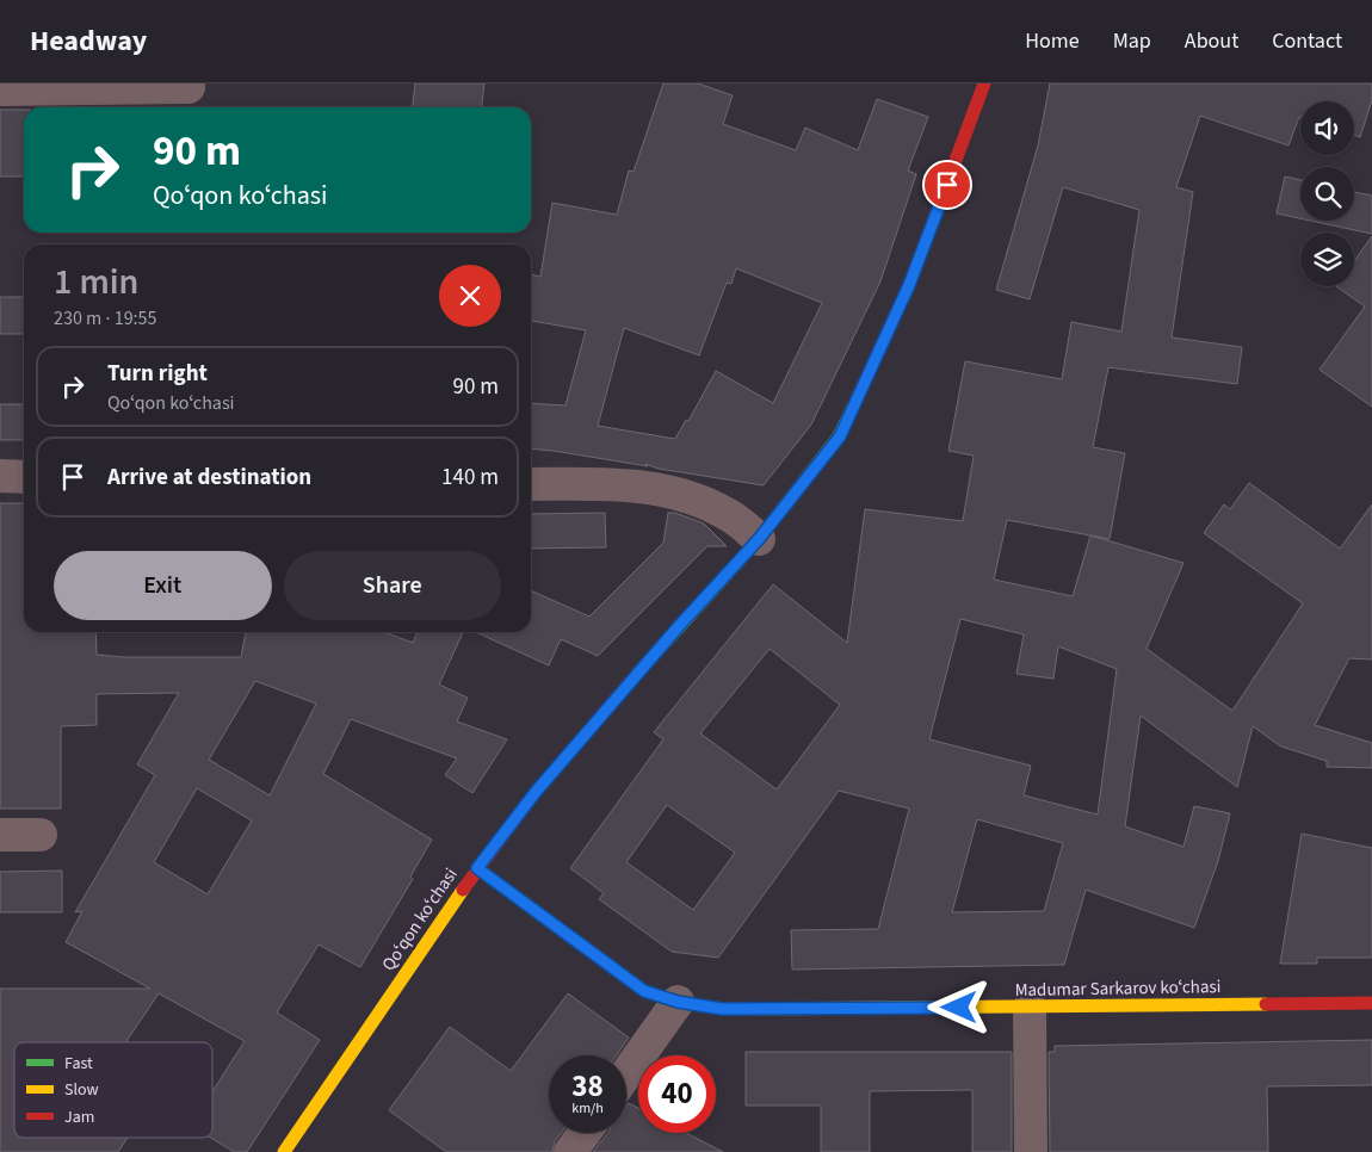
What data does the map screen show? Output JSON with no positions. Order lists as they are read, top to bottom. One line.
{"streets":{"main road":["Qoʻqon koʻchasi","Madumar Sarkarov koʻchasi"]},"crossings":[["Qoʻqon koʻchasi","Madumar Sarkarov koʻchasi"]],"legend":["Fast","Slow","Jam"],"page":{"header":"Headway","nav":["Home","Map","About","Contact"],"turn":["90 m","Qoʻqon koʻchasi"],"heading":["1 min","230 m · 19:55"],"list":[{"name":"Turn right","note":"Qoʻqon koʻchasi","value":"90 m"},{"name":"Arrive at destination","value":"140 m"}],"buttons":["Exit","Share"],"speed":"38 km/h","limit":"40"}}
